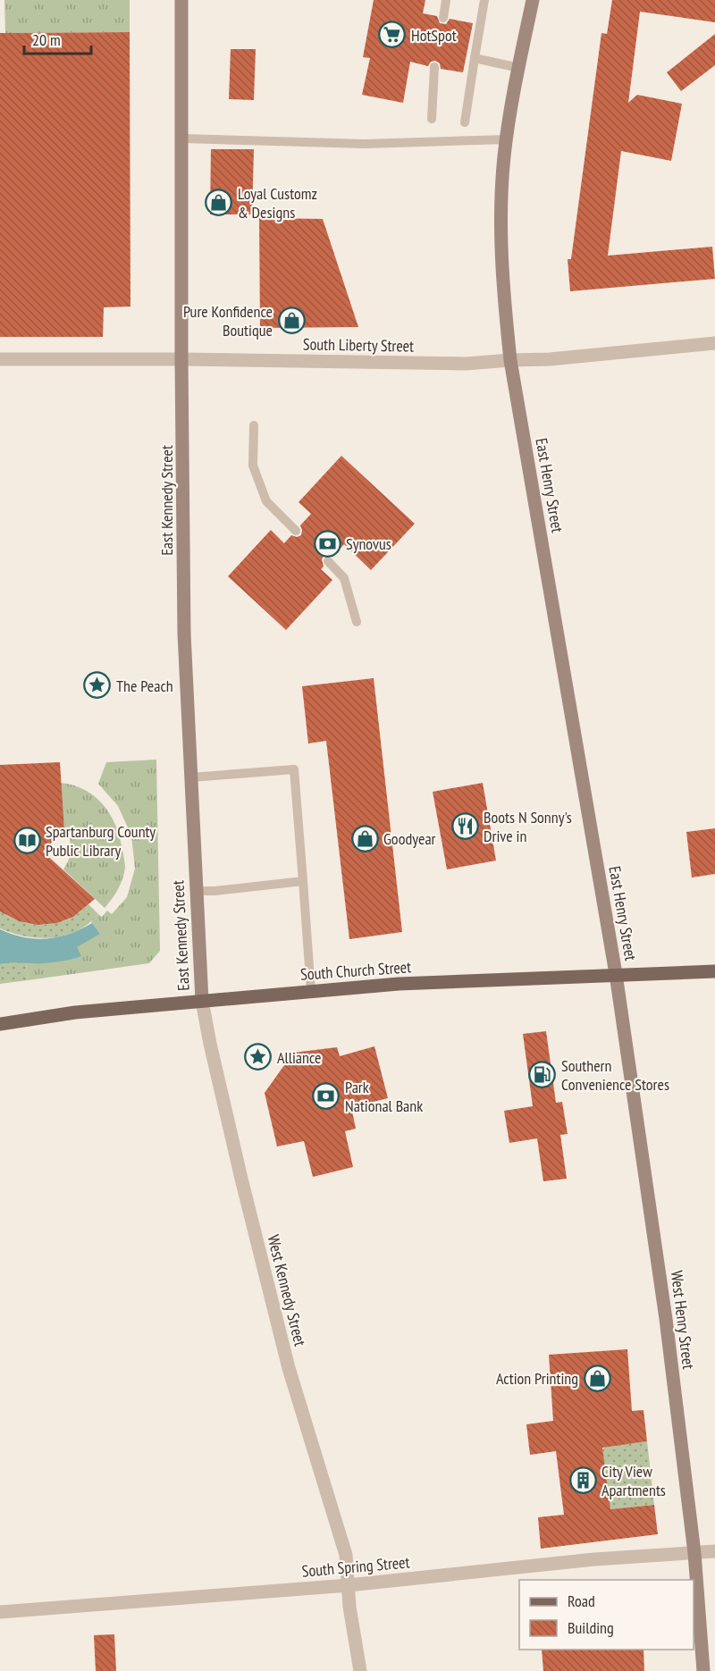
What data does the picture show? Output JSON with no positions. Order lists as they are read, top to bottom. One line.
{"streets":{"main road":["East Henry Street","East Kennedy Street","South Church Street","West Henry Street"],"street":["South Liberty Street","West Kennedy Street","South Spring Street"]},"crossings":[["South Liberty Street","East Henry Street"],["South Liberty Street","East Kennedy Street"],["East Henry Street","South Church Street"],["East Henry Street","West Henry Street"],["East Kennedy Street","South Church Street"],["East Kennedy Street","West Kennedy Street"],["South Church Street","West Kennedy Street"],["South Church Street","West Henry Street"],["West Kennedy Street","South Spring Street"],["West Henry Street","South Spring Street"]],"places":{"supermarket":["HotSpot"],"shop":["Loyal Customz & Designs","Pure Konfidence Boutique","Goodyear","Action Printing"],"bank":["Synovus","Park National Bank"],"place":["The Peach","Alliance"],"restaurant":["Boots N Sonny's Drive in"],"library":["Spartanburg County Public Library"],"fuel station":["Southern Convenience Stores"],"building":["City View Apartments"]},"legend":["Road","Building"],"scale_bar":"20 m"}
